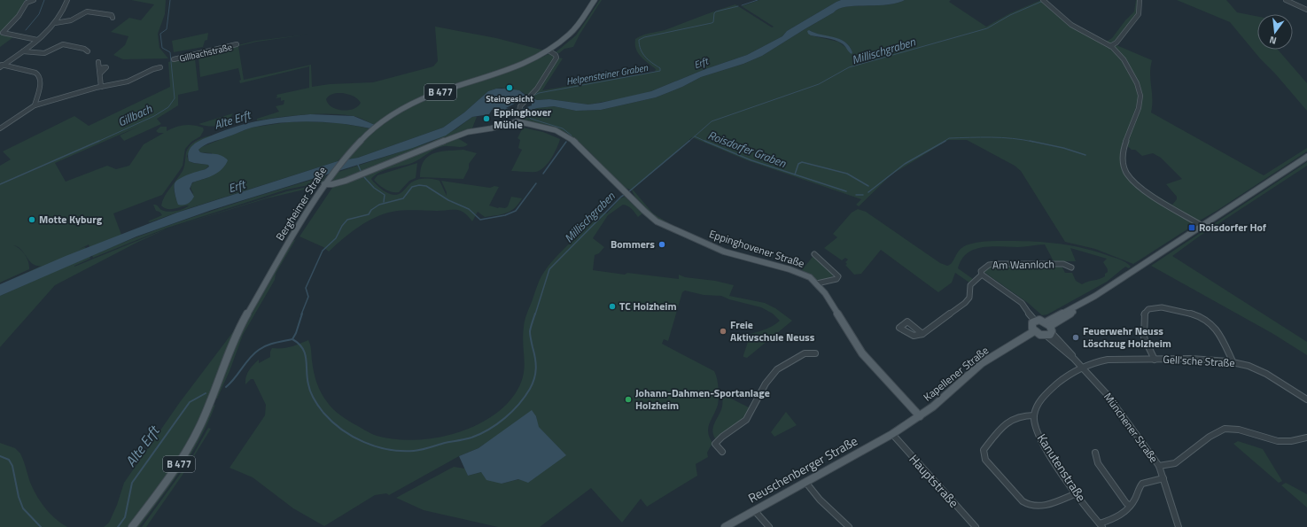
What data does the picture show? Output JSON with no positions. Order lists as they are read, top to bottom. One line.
{"streets":{"main road":["B 477","Bergheimer Straße","Eppinghovener Straße","Kapellener Straße","Reuschenberger Straße"],"street":["Gillbachstraße","Am Wannloch","Gell'sche Straße","Münchener Straße","Kanutenstraße","Hauptstraße"]},"crossings":[["Eppinghovener Straße","Kapellener Straße"],["Am Wannloch","Kapellener Straße"],["Am Wannloch","Münchener Straße"],["Gell'sche Straße","Münchener Straße"],["Kapellener Straße","Münchener Straße"],["Kapellener Straße","Reuschenberger Straße"],["Kapellener Straße","Hauptstraße"],["Münchener Straße","Kanutenstraße"],["Reuschenberger Straße","Hauptstraße"]],"water":["Millischgraben","Erft","Helpensteiner Graben","Gillbach","Alte Erft","Roisdorfer Graben"],"places":{"other":["Steingesicht","Eppinghover Mühle","Motte Kyburg","Bommers","TC Holzheim","Freie Aktivschule Neuss","Feuerwehr Neuss Löschzug Holzheim","Johann-Dahmen-Sportanlage Holzheim"],"transit":["Roisdorfer Hof"]},"north":"bottom"}
